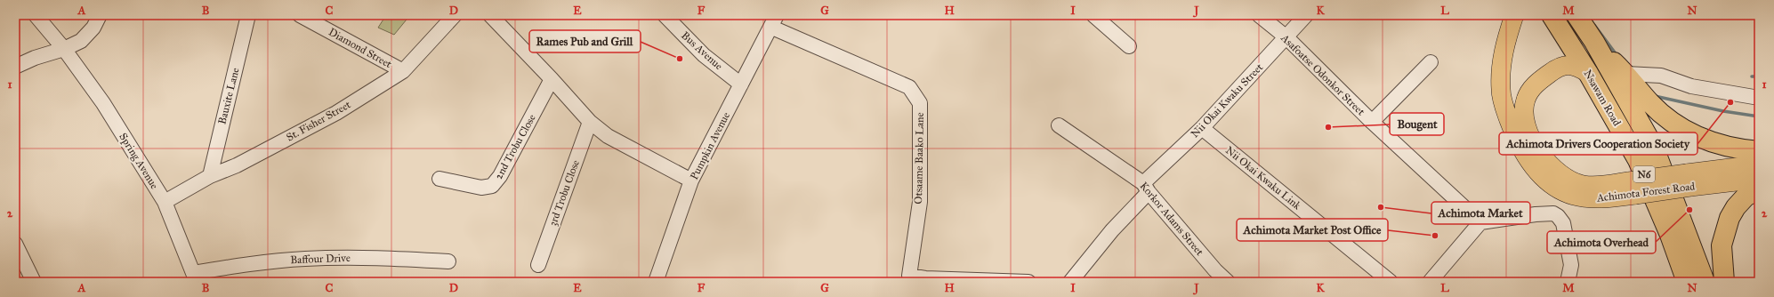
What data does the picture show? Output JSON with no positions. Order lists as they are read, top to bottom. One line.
{"streets":{"highway":["Nsawam Road","N6"],"main road":["Achimota Forest Road"],"street":["Diamond Street","Bus Avenue","Asafoatse Odonkor Street","Bauxite Lane","Nii Okai Kwaku Street","St. Fisher Street","Pumpkin Avenue","2nd Trobu Close","Otsaame Baako Lane","Spring Avenue","Nii Okai Kwaku Link","3rd Trobu Close","Korkor Adams Street","Baffour Drive"]},"crossings":[["Diamond Street","St. Fisher Street"],["Bus Avenue","Pumpkin Avenue"],["Asafoatse Odonkor Street","Nii Okai Kwaku Street"],["Bauxite Lane","St. Fisher Street"],["Nsawam Road","Achimota Forest Road"],["Nii Okai Kwaku Street","Nii Okai Kwaku Link"],["Nii Okai Kwaku Street","Korkor Adams Street"],["St. Fisher Street","Spring Avenue"],["Pumpkin Avenue","Otsaame Baako Lane"],["Spring Avenue","Baffour Drive"]],"places":["Rames Pub and Grill","Achimota Drivers Cooperation Society","Bougent","Achimota Market","Achimota Overhead","Achimota Market Post Office"],"grid":{"columns":["A","B","C","D","E","F","G","H","I","J","K","L","M","N"],"rows":["1","2"]}}
